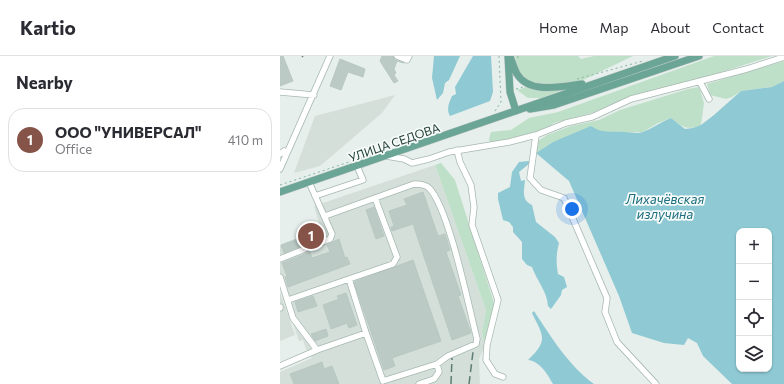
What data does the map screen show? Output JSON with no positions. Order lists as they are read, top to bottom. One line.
{"streets":{"main road":["УЛИЦА СЕДОВА"]},"water":["Лихачёвская излучина"],"page":{"header":"Kartio","nav":["Home","Map","About","Contact"],"heading":"Nearby","list":[{"mark":"1","name":"ООО \"УНИВЕРСАЛ\"","note":"Office","value":"410 m"}],"pins":"1","map_buttons":["+","−"]}}
